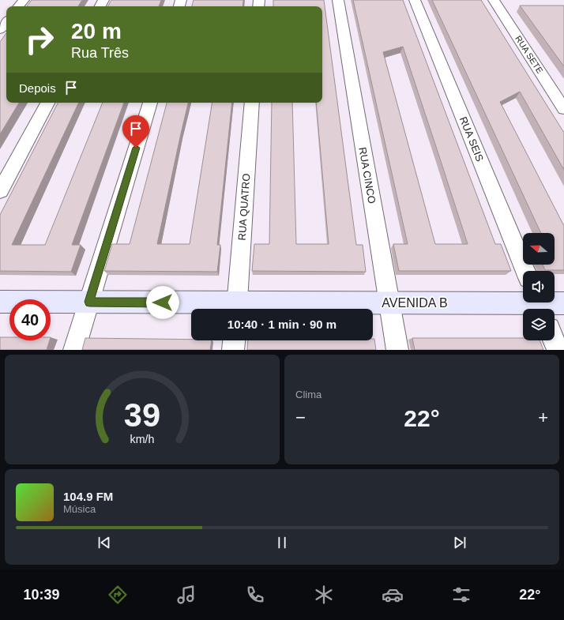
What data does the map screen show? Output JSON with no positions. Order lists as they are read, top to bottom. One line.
{"streets":{"street":["RUA SETE","RUA SEIS","RUA CINCO","RUA QUATRO","AVENIDA B"]},"crossings":[["RUA CINCO","AVENIDA B"],["RUA QUATRO","AVENIDA B"]],"north":"left","page":{"turn":["20 m","Rua Três"],"then":"Depois","limit":"40","trip":"10:40 · 1 min · 90 m","tile":"Clima","heat":["−","22°","+"],"song":["104.9 FM","Música"],"tabs":["10:39","22°"],"gauge":["39","km/h"]}}
